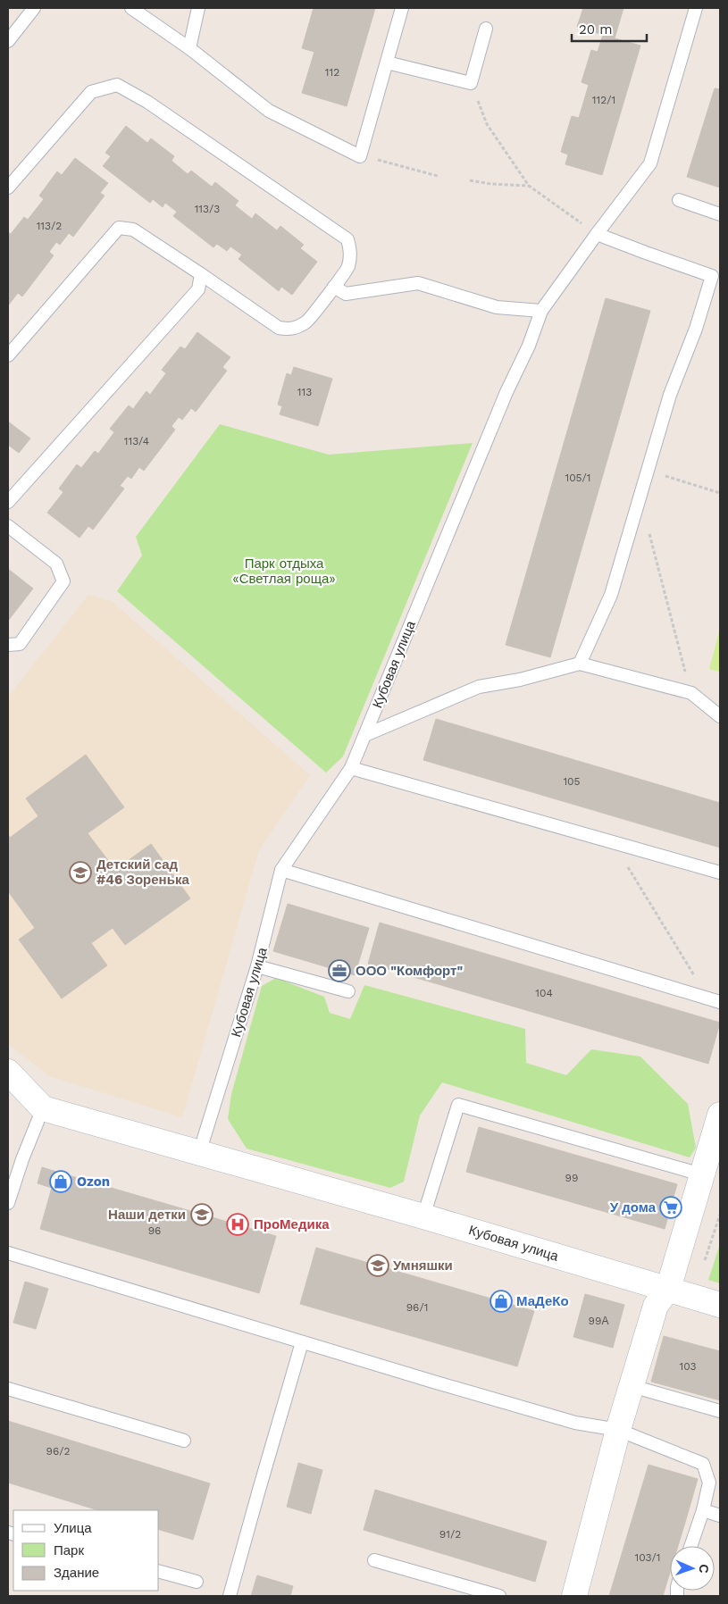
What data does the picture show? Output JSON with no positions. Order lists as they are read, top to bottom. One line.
{"streets":{"street":["Кубовая улица"]},"parks":["Парк отдыха «Светлая роща»"],"places":{"school or university":["Детский сад #46 Зоренька","Наши детки","Умняшки"],"office":["ООО \"Комфорт\""],"shop":["Ozon","МаДеКо"],"supermarket":["У дома"],"hospital":["ПроМедика"]},"house_numbers":["112","112/1","113/3","113/2","113","113/4","105/1","105","104","99","96","96/1","99А","103","96/2","91/2","103/1"],"legend":["Улица","Парк","Здание"],"scale_bar":"20 m","north":"right"}
